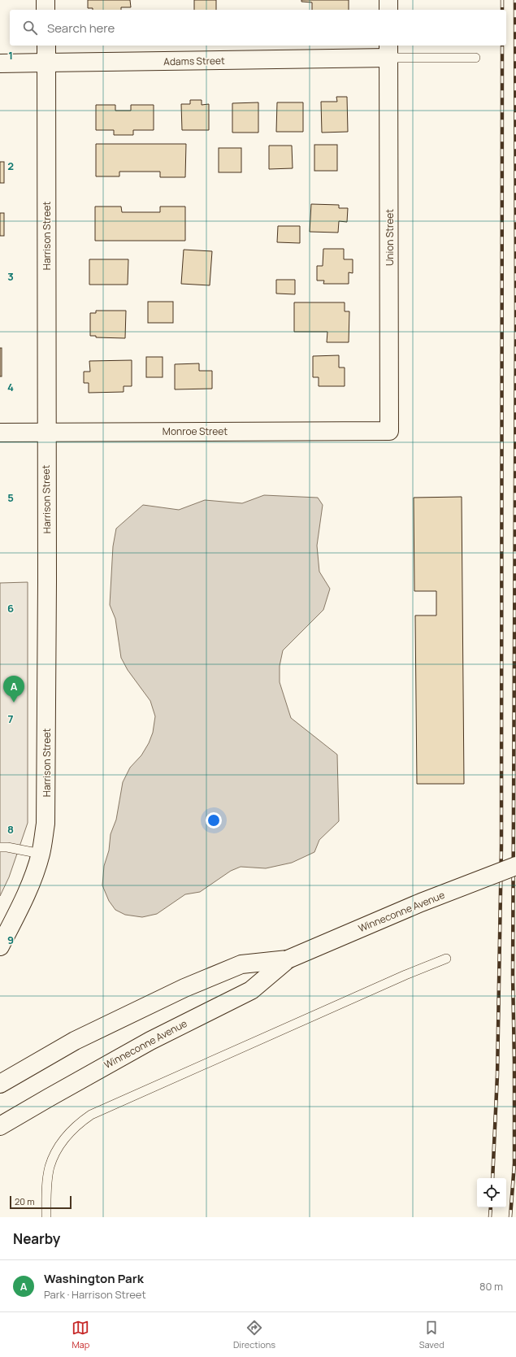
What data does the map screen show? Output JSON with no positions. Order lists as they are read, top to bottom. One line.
{"streets":{"street":["Adams Street","Harrison Street","Union Street","Monroe Street","Winneconne Avenue"]},"crossings":[["Adams Street","Harrison Street"],["Adams Street","Union Street"],["Harrison Street","Monroe Street"],["Union Street","Monroe Street"]],"scale_bar":"20 m","page":{"search":"Search here","pins":"A","scale":"20 m","heading":"Nearby","list":[{"mark":"A","name":"Washington Park","note":"Park · Harrison Street","value":"80 m"}],"nav":["Map","Directions","Saved"]},"grid":{"rows":["1","2","3","4","5","6","7","8","9"]}}
